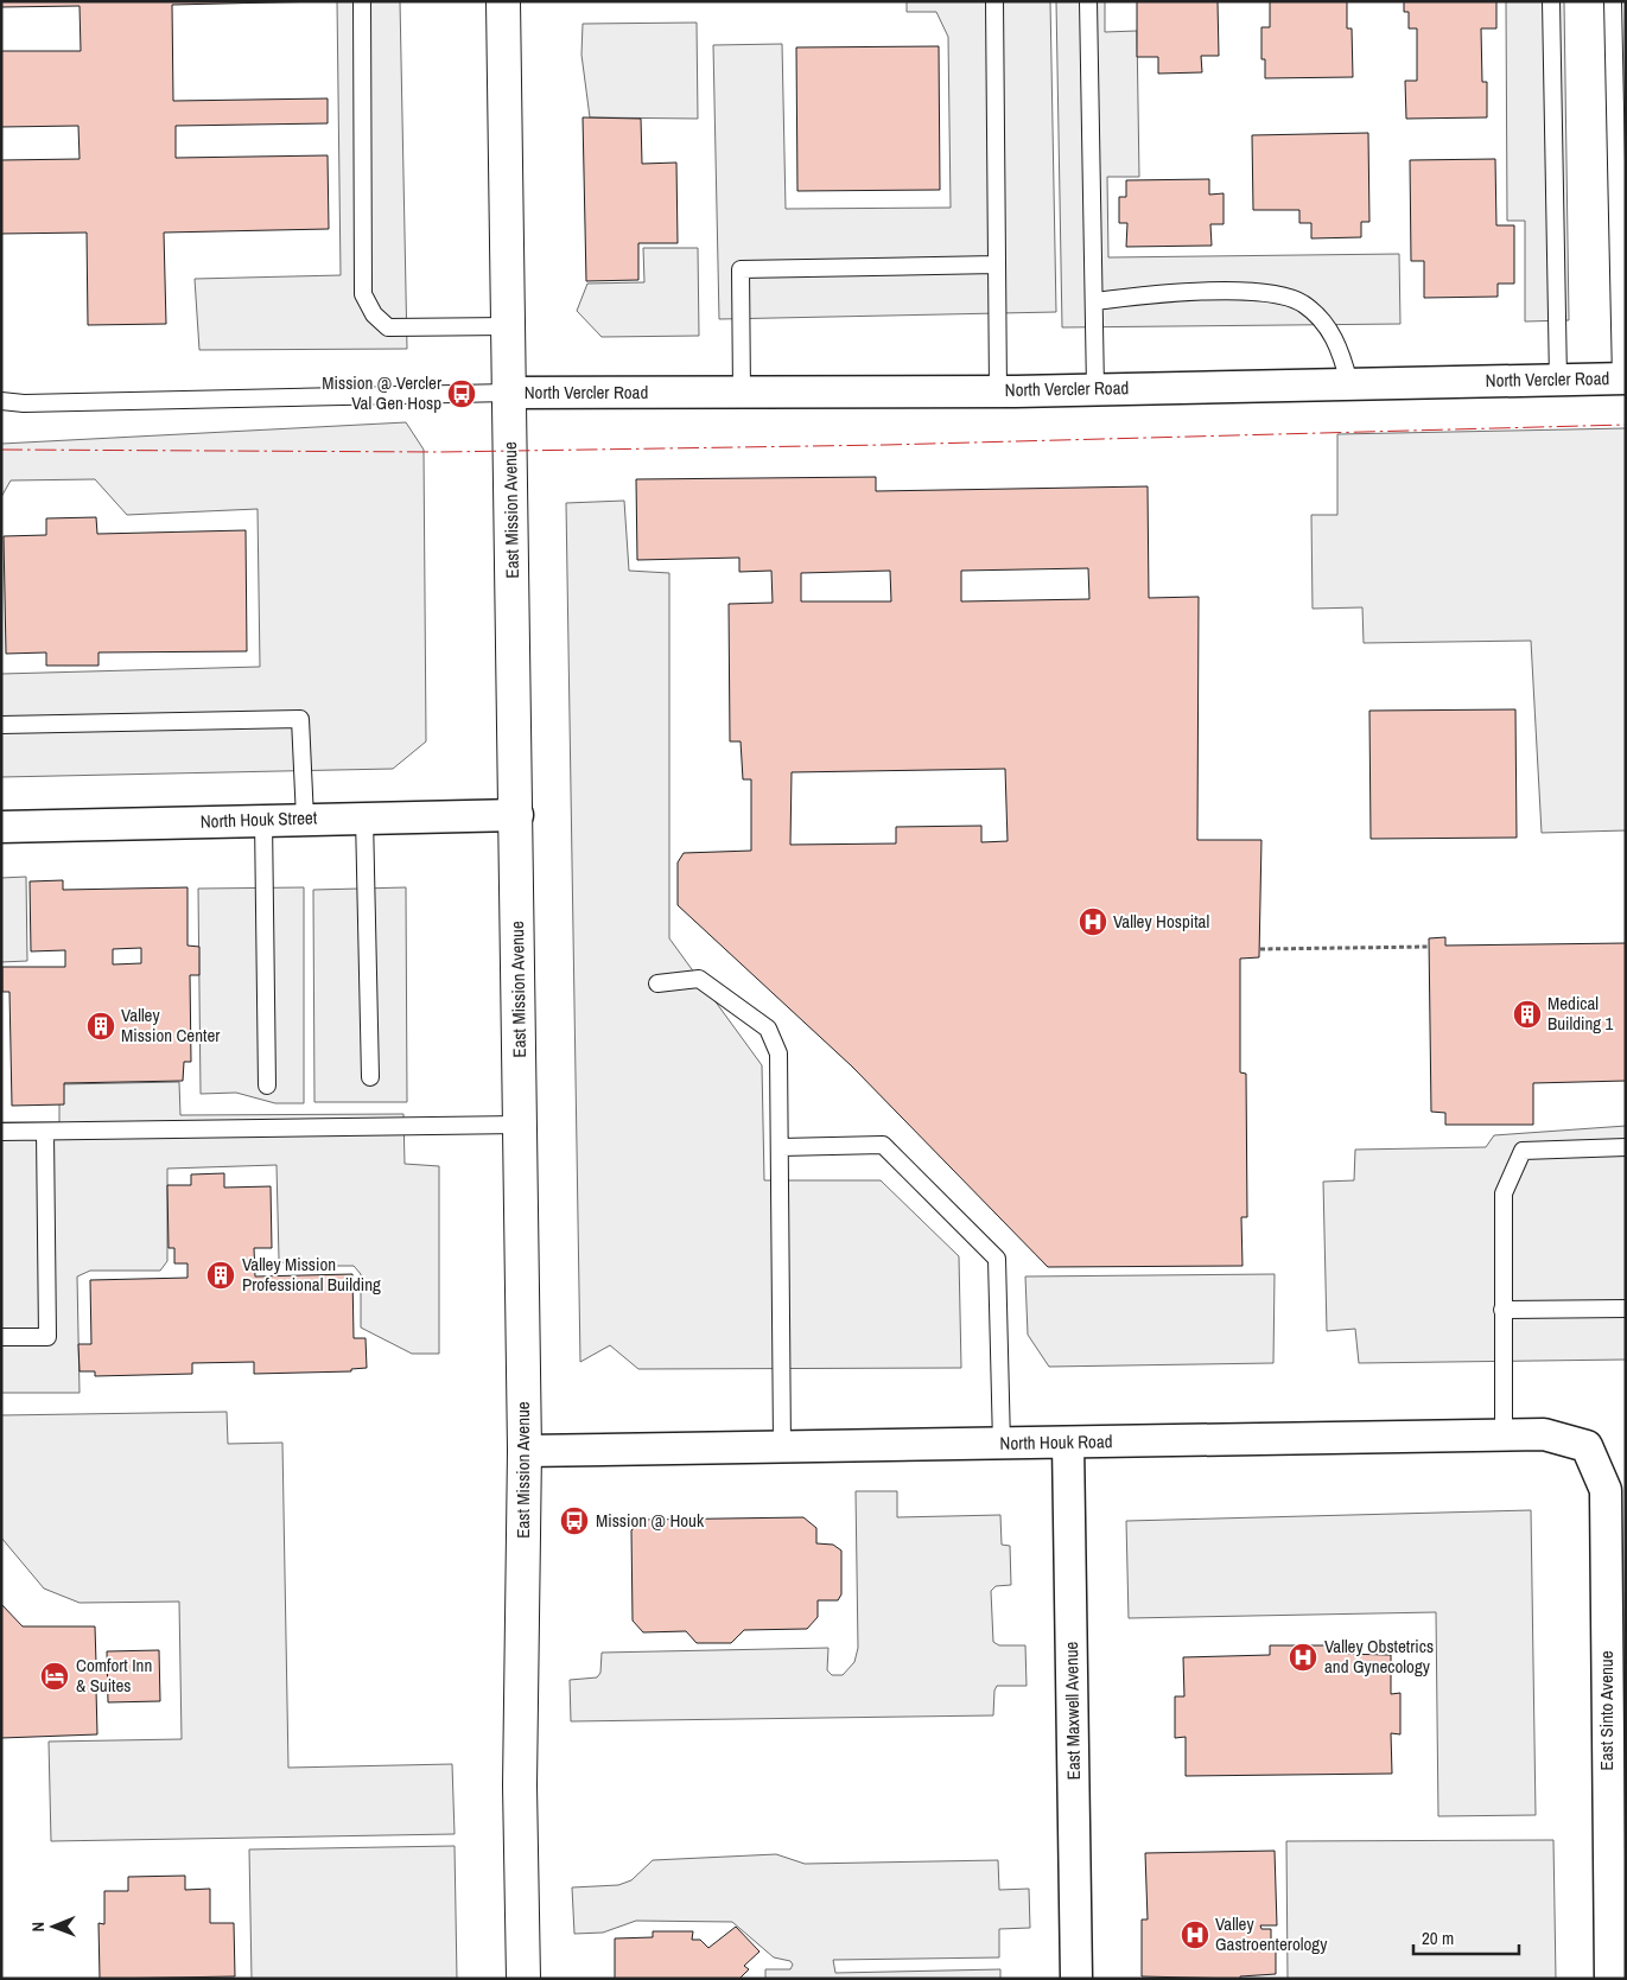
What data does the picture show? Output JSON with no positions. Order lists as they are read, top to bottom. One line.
{"streets":{"street":["North Vercler Road","East Mission Avenue","North Houk Street","North Houk Road","East Maxwell Avenue","East Sinto Avenue"]},"crossings":[["North Vercler Road","East Mission Avenue"],["East Mission Avenue","North Houk Street"],["East Mission Avenue","North Houk Road"],["North Houk Road","East Maxwell Avenue"],["North Houk Road","East Sinto Avenue"]],"places":{"bus stop":["Mission @ Vercler Val Gen Hosp","Mission @ Houk"],"hospital":["Valley Hospital","Valley Obstetrics and Gynecology","Valley Gastroenterology"],"building":["Medical Building 1","Valley Mission Center","Valley Mission Professional Building"],"hotel":["Comfort Inn & Suites"]},"scale_bar":"20 m","north":"left"}
